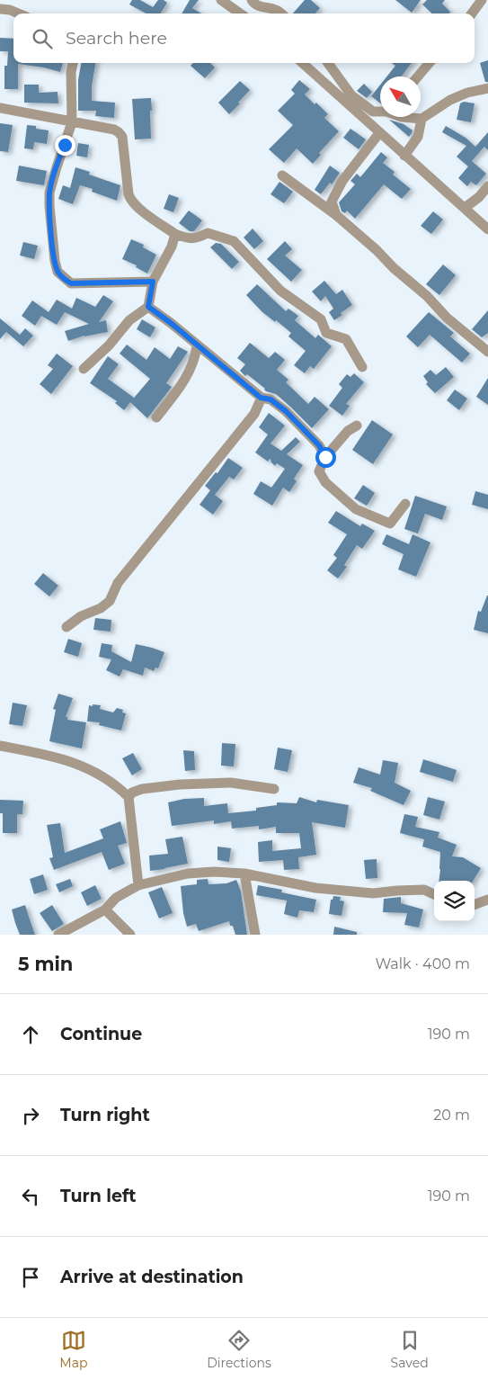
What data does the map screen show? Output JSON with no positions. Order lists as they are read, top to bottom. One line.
{"north":"top left","page":{"search":"Search here","heading":["5 min","Walk · 400 m"],"list":[["Continue","190 m"],["Turn right","20 m"],["Turn left","190 m"],"Arrive at destination"],"nav":["Map","Directions","Saved"]}}
